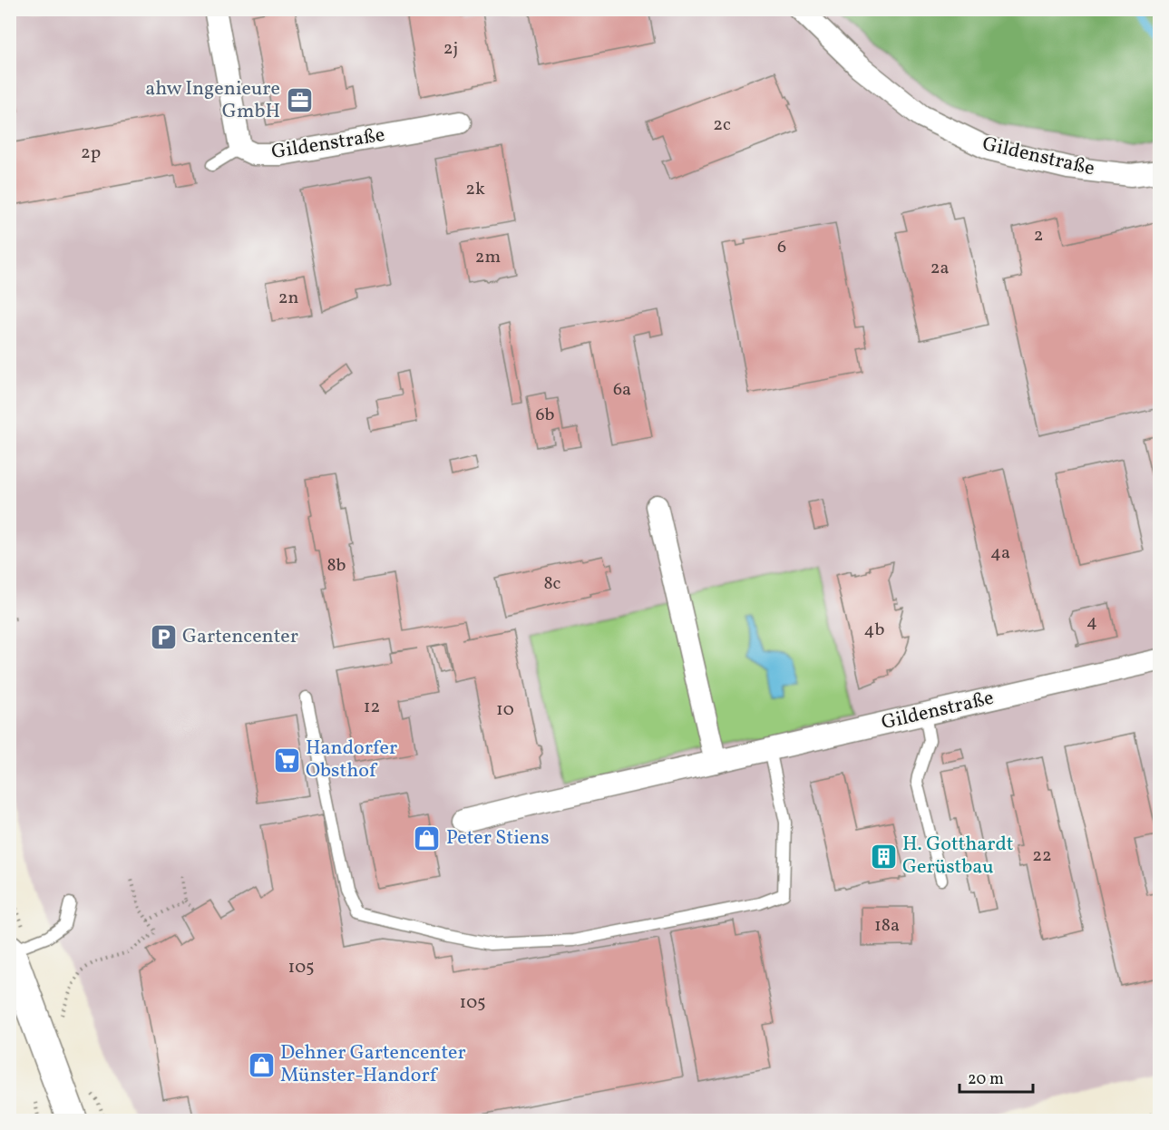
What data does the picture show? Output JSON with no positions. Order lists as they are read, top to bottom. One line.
{"streets":{"street":["Gildenstraße"]},"places":{"office":["ahw Ingenieure GmbH"],"parking":["Gartencenter"],"supermarket":["Handorfer Obsthof"],"shop":["Peter Stiens","Dehner Gartencenter Münster-Handorf"],"building":["H. Gotthardt Gerüstbau"]},"house_numbers":["2j","2c","2p","2k","2","6","2m","2a","2n","6a","6b","4a","8b","8c","4","4b","12","10","22","18a","105","105"],"scale_bar":"20 m"}
